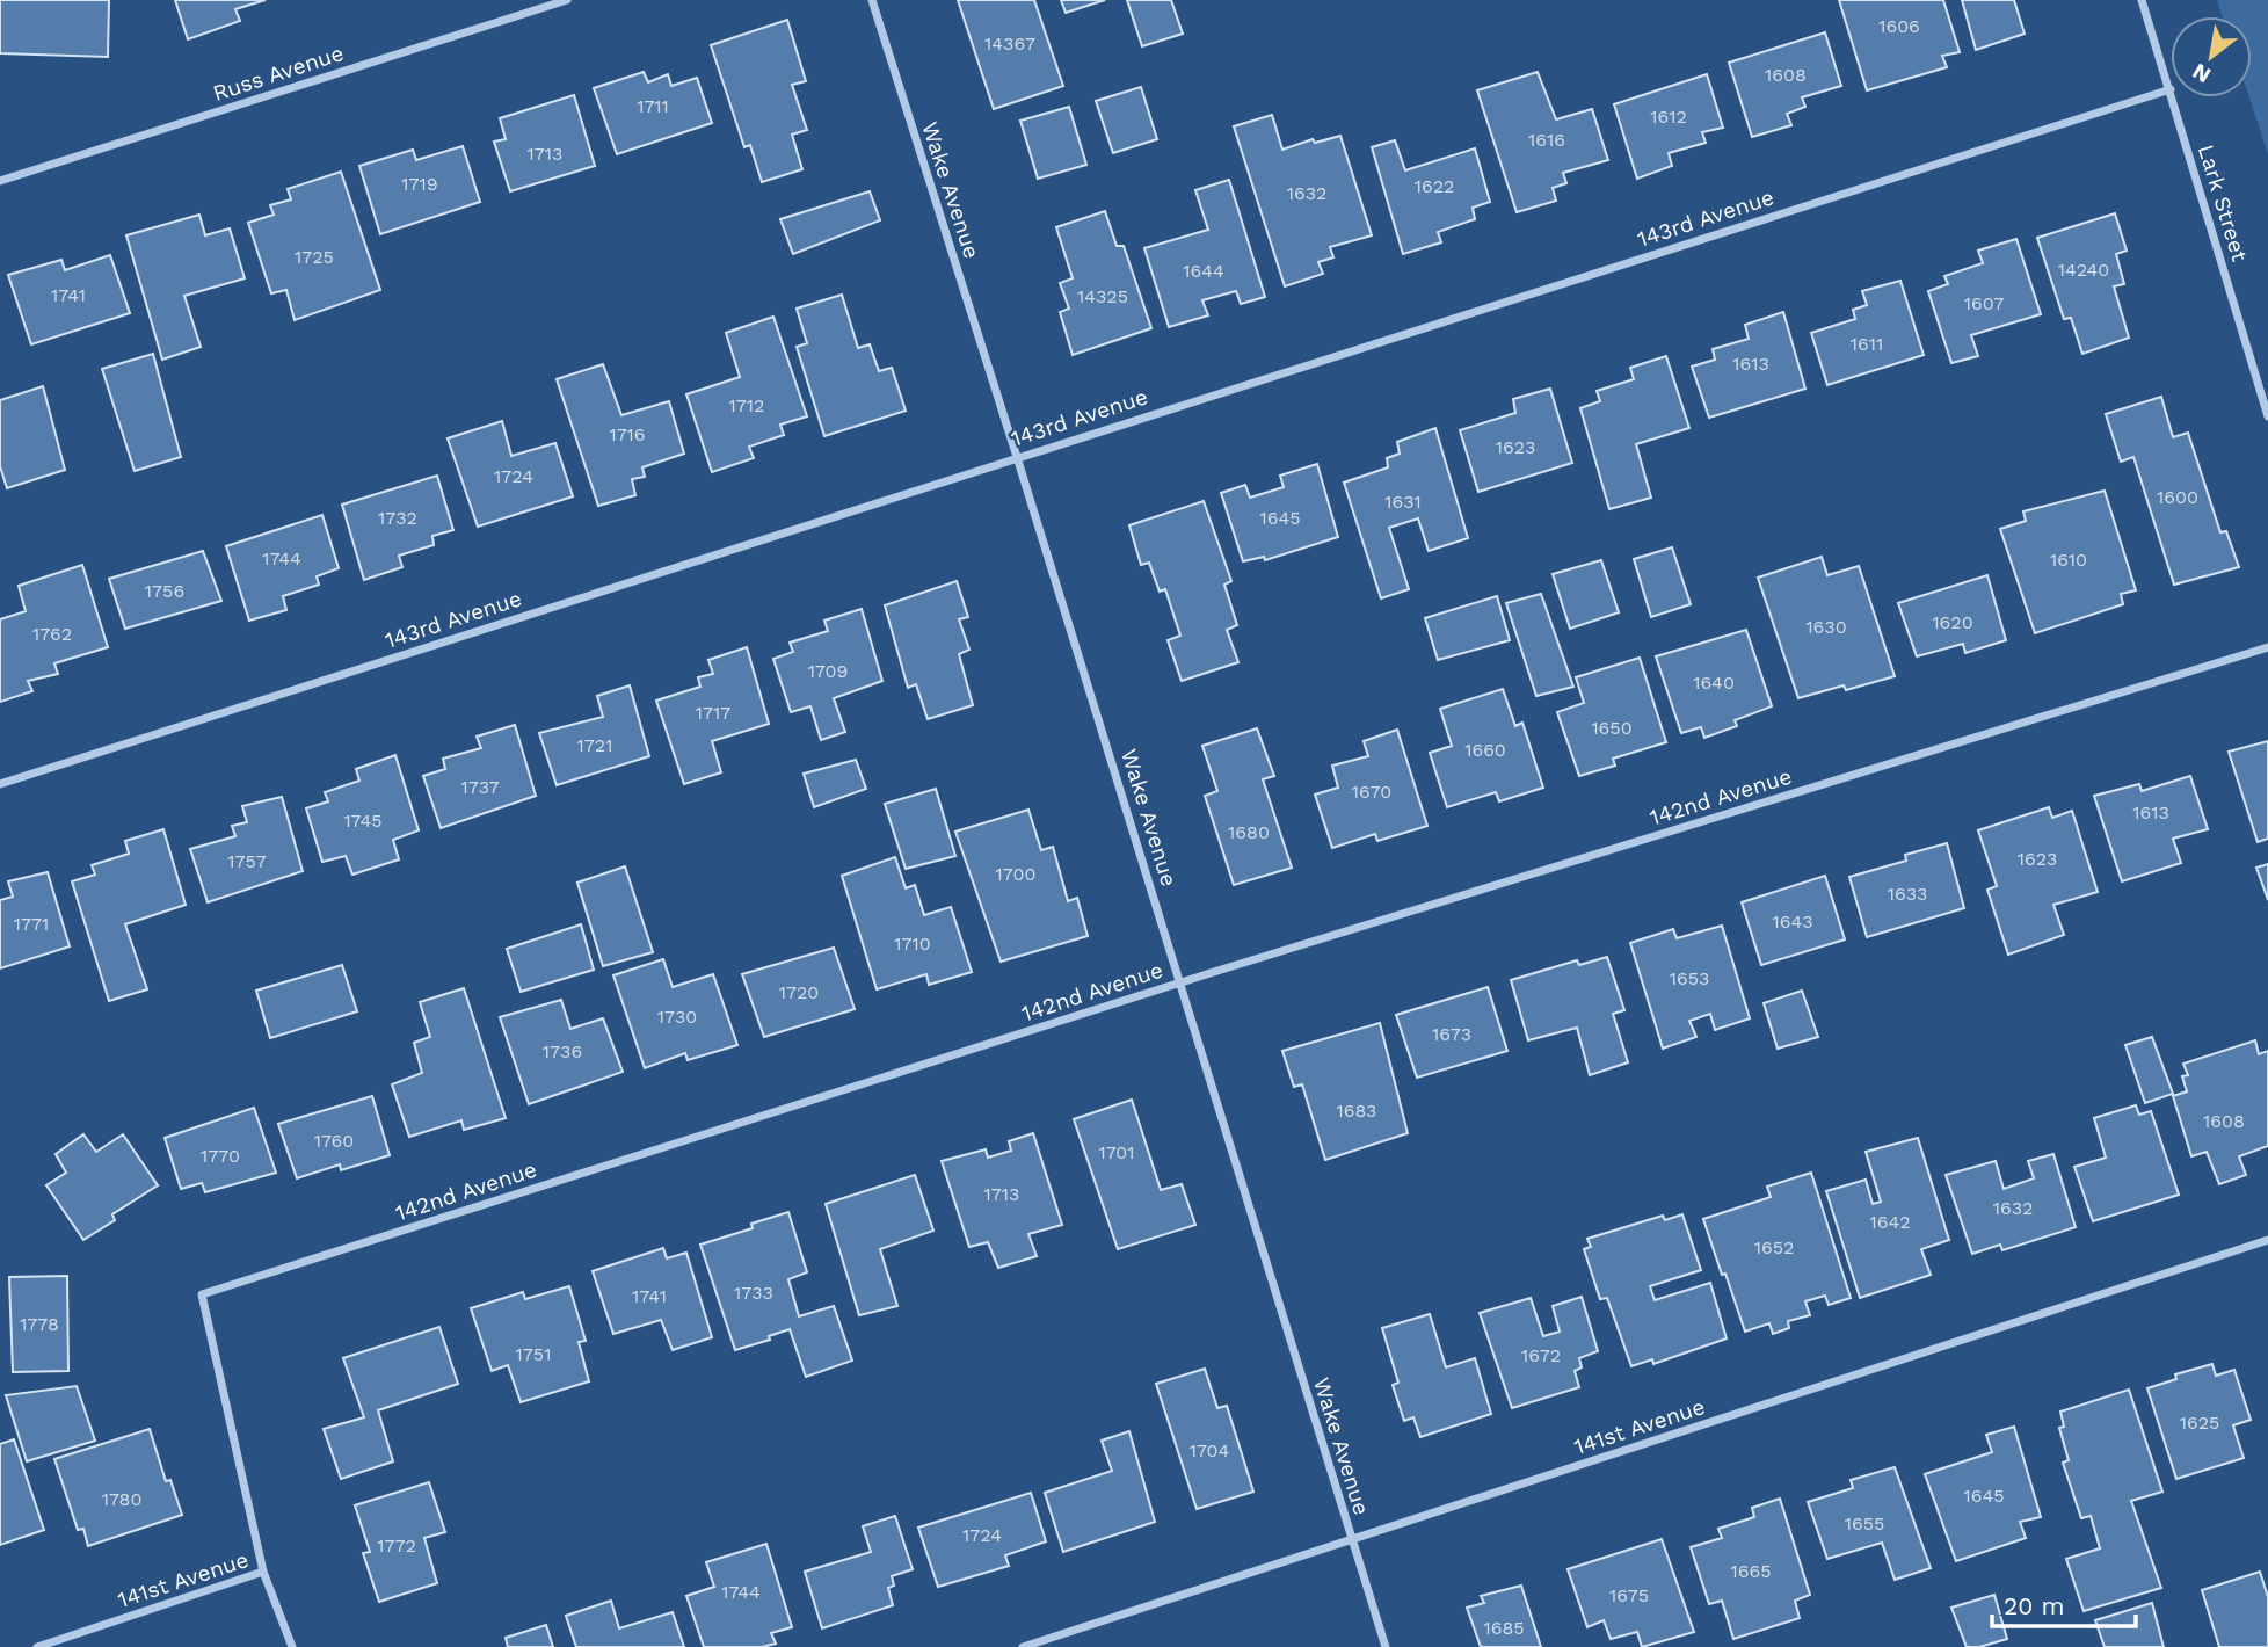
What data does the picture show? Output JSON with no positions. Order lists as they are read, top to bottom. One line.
{"streets":{"street":["Russ Avenue","Wake Avenue","Lark Street","143rd Avenue","142nd Avenue","141st Avenue"]},"crossings":[["Wake Avenue","143rd Avenue"],["Wake Avenue","142nd Avenue"],["Wake Avenue","141st Avenue"],["Lark Street","143rd Avenue"],["142nd Avenue","141st Avenue"]],"house_numbers":["1606","14367","1608","1711","1612","1616","1713","1719","1622","1632","1725","14240","1644","1741","14325","1607","1611","1613","1712","1716","1623","1724","1600","1631","1732","1645","1744","1610","1756","1620","1630","1762","1709","1640","1717","1650","1721","1660","1737","1670","1613","1745","1680","1623","1757","1700","1633","1643","1771","1710","1653","1720","1730","1673","1736","1683","1608","1760","1701","1770","1713","1632","1642","1652","1733","1741","1778","1751","1672","1625","1704","1645","1780","1655","1724","1772","1665","1744","1675","1685"],"scale_bar":"20 m","north":"bottom left"}
